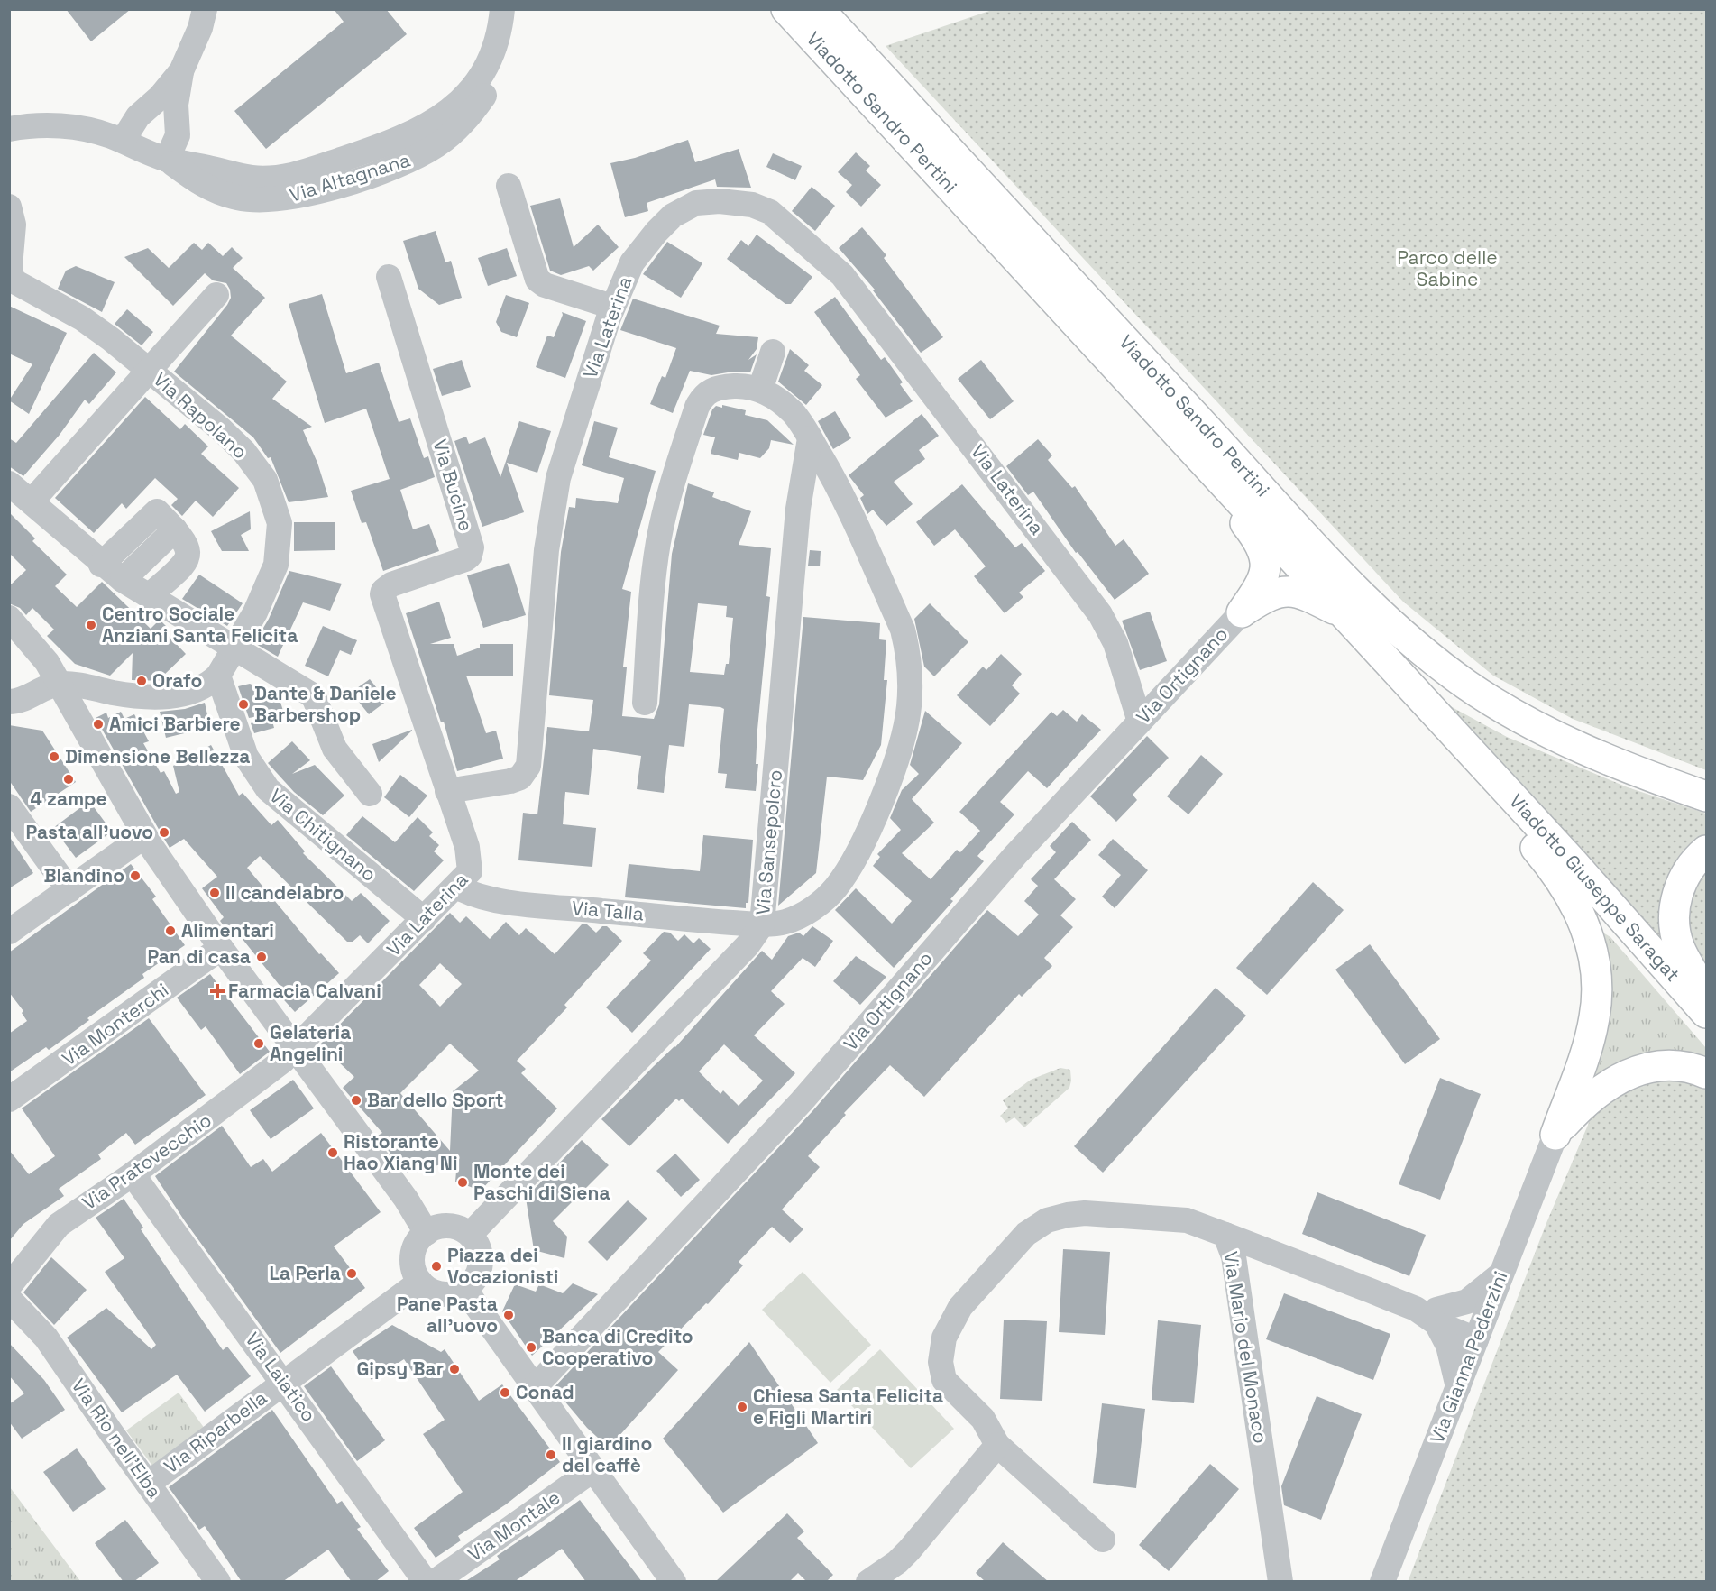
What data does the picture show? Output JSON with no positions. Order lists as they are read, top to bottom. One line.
{"streets":{"main road":["Viadotto Sandro Pertini","Viadotto Giuseppe Saragat"],"street":["Via Altagnana","Via Laterina","Via Rapolano","Via Bucine","Via Ortignano","Via Chitignano","Via Sansepolcro","Via Talla","Via Monterchi","Via Pratovecchio","Via Mario del Monaco","Via Gianna Pederzini","Via Laiatico","Via Riparbella","Via Rio nell'Elba","Via Montale"]},"crossings":[["Viadotto Sandro Pertini","Viadotto Giuseppe Saragat"],["Via Laterina","Via Bucine"],["Via Laterina","Via Ortignano"],["Via Laterina","Via Chitignano"],["Via Laterina","Via Talla"],["Via Laterina","Via Pratovecchio"],["Via Rapolano","Via Chitignano"],["Via Sansepolcro","Via Talla"],["Via Sansepolcro","Via Riparbella"],["Via Pratovecchio","Via Laiatico"],["Via Laiatico","Via Riparbella"],["Via Riparbella","Via Rio nell'Elba"]],"parks":["Parco delle Sabine"],"places":{"other":["Centro Sociale Anziani Santa Felicita","Orafo","Dante & Daniele Barbershop","Amici Barbiere","Dimensione Bellezza","4 zampe","Pasta all'uovo","Blandino","Il candelabro","Alimentari","Pan di casa","Gelateria Angelini","Bar dello Sport","Ristorante Hao Xiang Ni","Monte dei Paschi di Siena","Piazza dei Vocazionisti","La Perla","Pane Pasta all'uovo","Banca di Credito Cooperativo","Gipsy Bar","Conad","Chiesa Santa Felicita e Figli Martiri","Il giardino del caffè"],"health":["Farmacia Calvani"]}}
